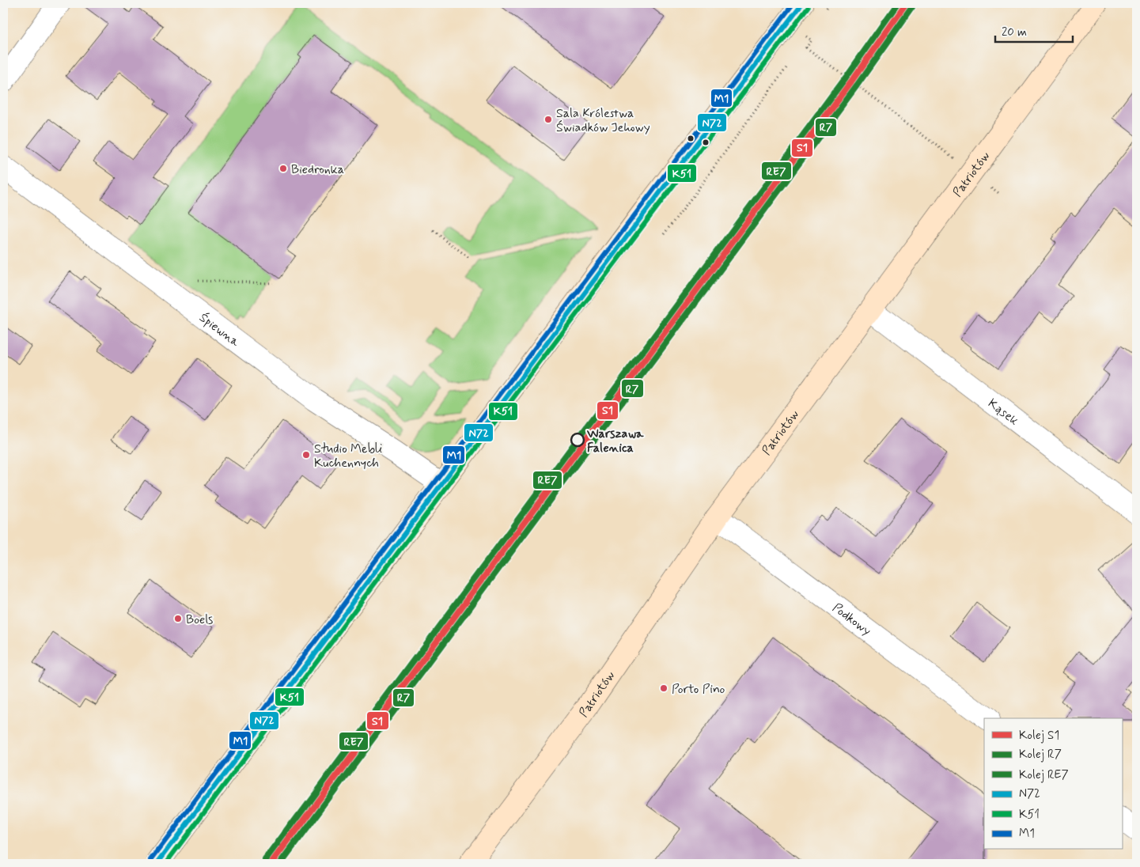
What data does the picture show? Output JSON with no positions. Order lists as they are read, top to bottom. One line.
{"streets":{"main road":["Patriotów"],"street":["Śpiewna","Kąsek","Podkowy"]},"crossings":[["Patriotów","Kąsek"],["Patriotów","Podkowy"]],"places":["Sala Królestwa Świadków Jehowy","Biedronka","Warszawa Falenica","Studio Mebli Kuchennych","Boels","Porto Pino"],"lines":["rail line S1","rail line RE7","transit line N72","transit line M1","rail line R7","transit line K51"],"legend":["Kolej S1","Kolej R7","Kolej RE7","N72","K51","M1"],"scale_bar":"20 m"}
